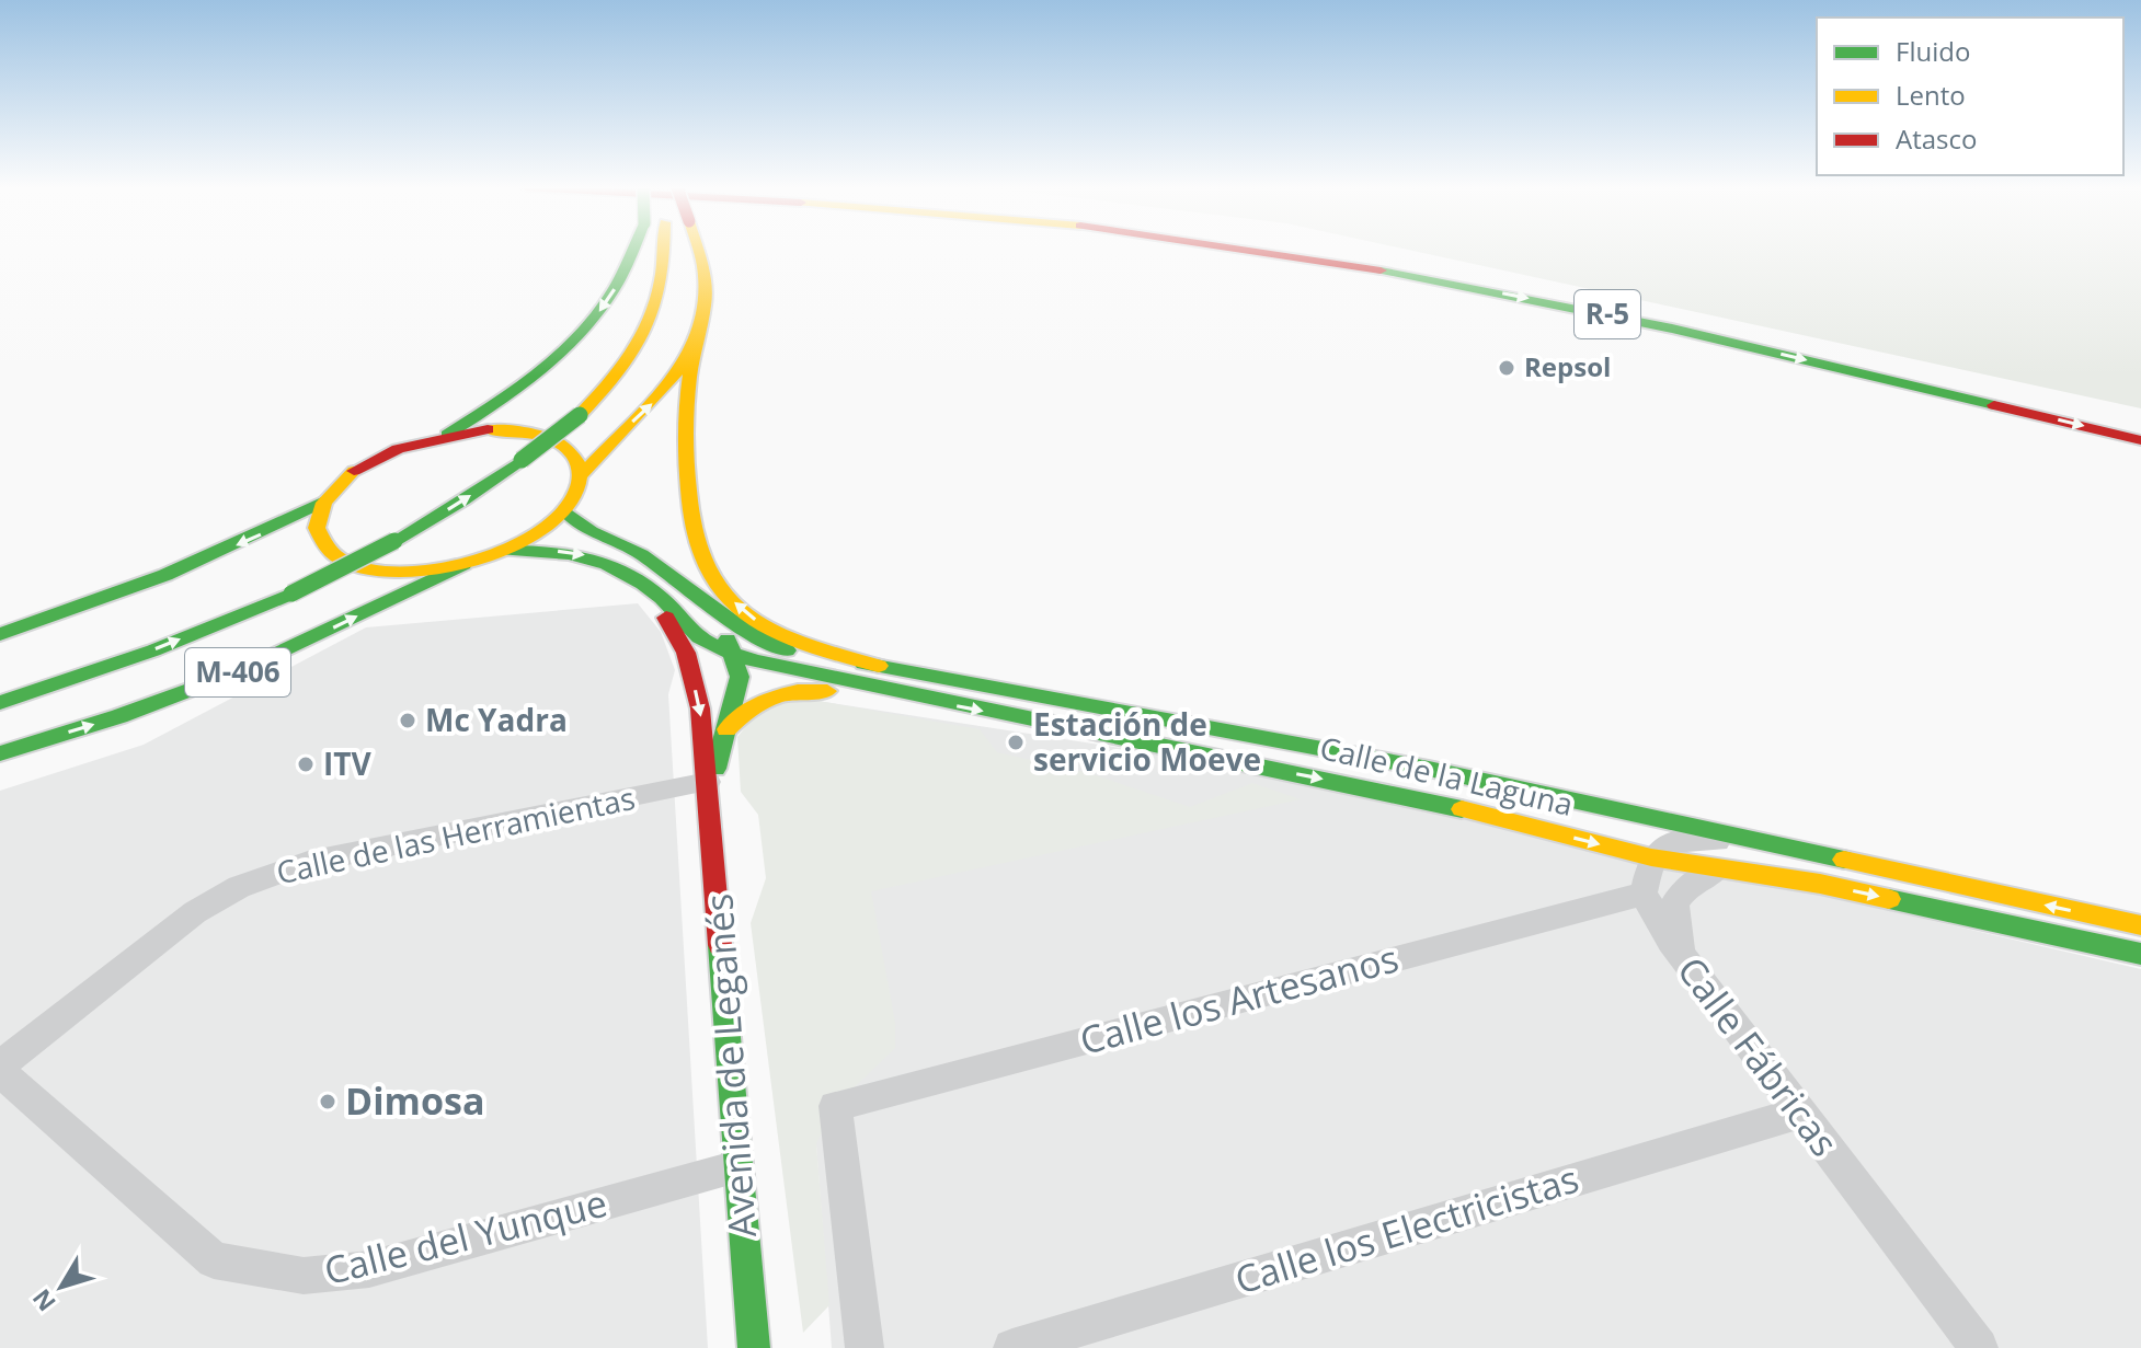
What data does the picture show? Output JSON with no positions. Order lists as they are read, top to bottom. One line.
{"streets":{"main road":["R-5","M-406","Calle de la Laguna","Avenida de Leganés"],"street":["Calle de las Herramientas","Calle los Artesanos","Calle Fábricas","Calle los Electricistas","Calle del Yunque"]},"crossings":[["Calle de la Laguna","Avenida de Leganés"],["Calle de las Herramientas","Avenida de Leganés"],["Calle de las Herramientas","Calle del Yunque"],["Calle los Artesanos","Calle Fábricas"],["Calle Fábricas","Calle los Electricistas"],["Avenida de Leganés","Calle del Yunque"]],"places":["Repsol","Mc Yadra","Estación de servicio Moeve","ITV","Dimosa"],"legend":["Fluido","Lento","Atasco"],"north":"bottom left"}
